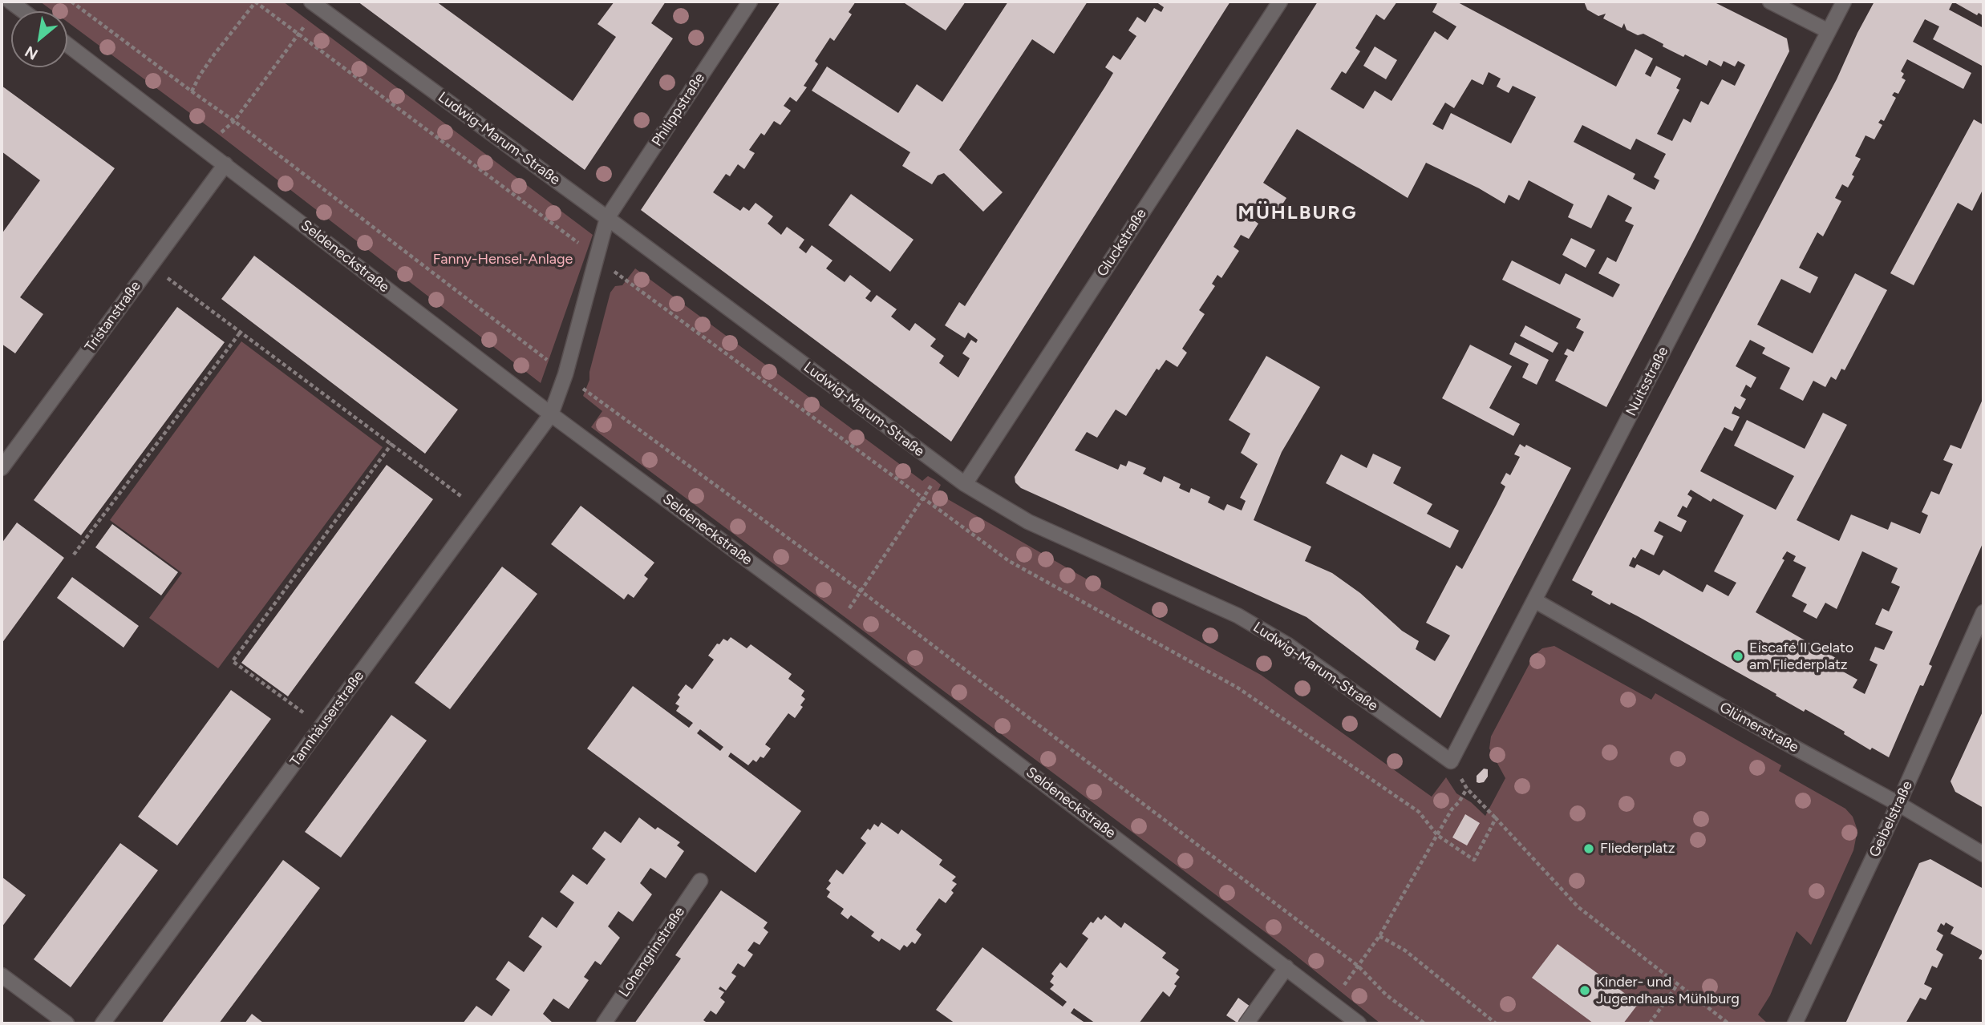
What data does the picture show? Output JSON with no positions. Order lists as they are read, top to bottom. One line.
{"streets":{"street":["Philippstraße","Ludwig-Marum-Straße","Gluckstraße","Seldeneckstraße","Tristanstraße","Nuitsstraße","Tannhäuserstraße","Glümerstraße","Geibelstraße","Lohengrinstraße"]},"crossings":[["Philippstraße","Ludwig-Marum-Straße"],["Philippstraße","Tannhäuserstraße"],["Ludwig-Marum-Straße","Gluckstraße"],["Ludwig-Marum-Straße","Nuitsstraße"],["Seldeneckstraße","Tristanstraße"],["Seldeneckstraße","Tannhäuserstraße"],["Nuitsstraße","Glümerstraße"],["Glümerstraße","Geibelstraße"]],"districts":["MÜHLBURG"],"parks":["Fanny-Hensel-Anlage"],"places":["Eiscafé Il Gelato am Fliederplatz","Fliederplatz","Kinder- und Jugendhaus Mühlburg"],"north":"bottom left"}
